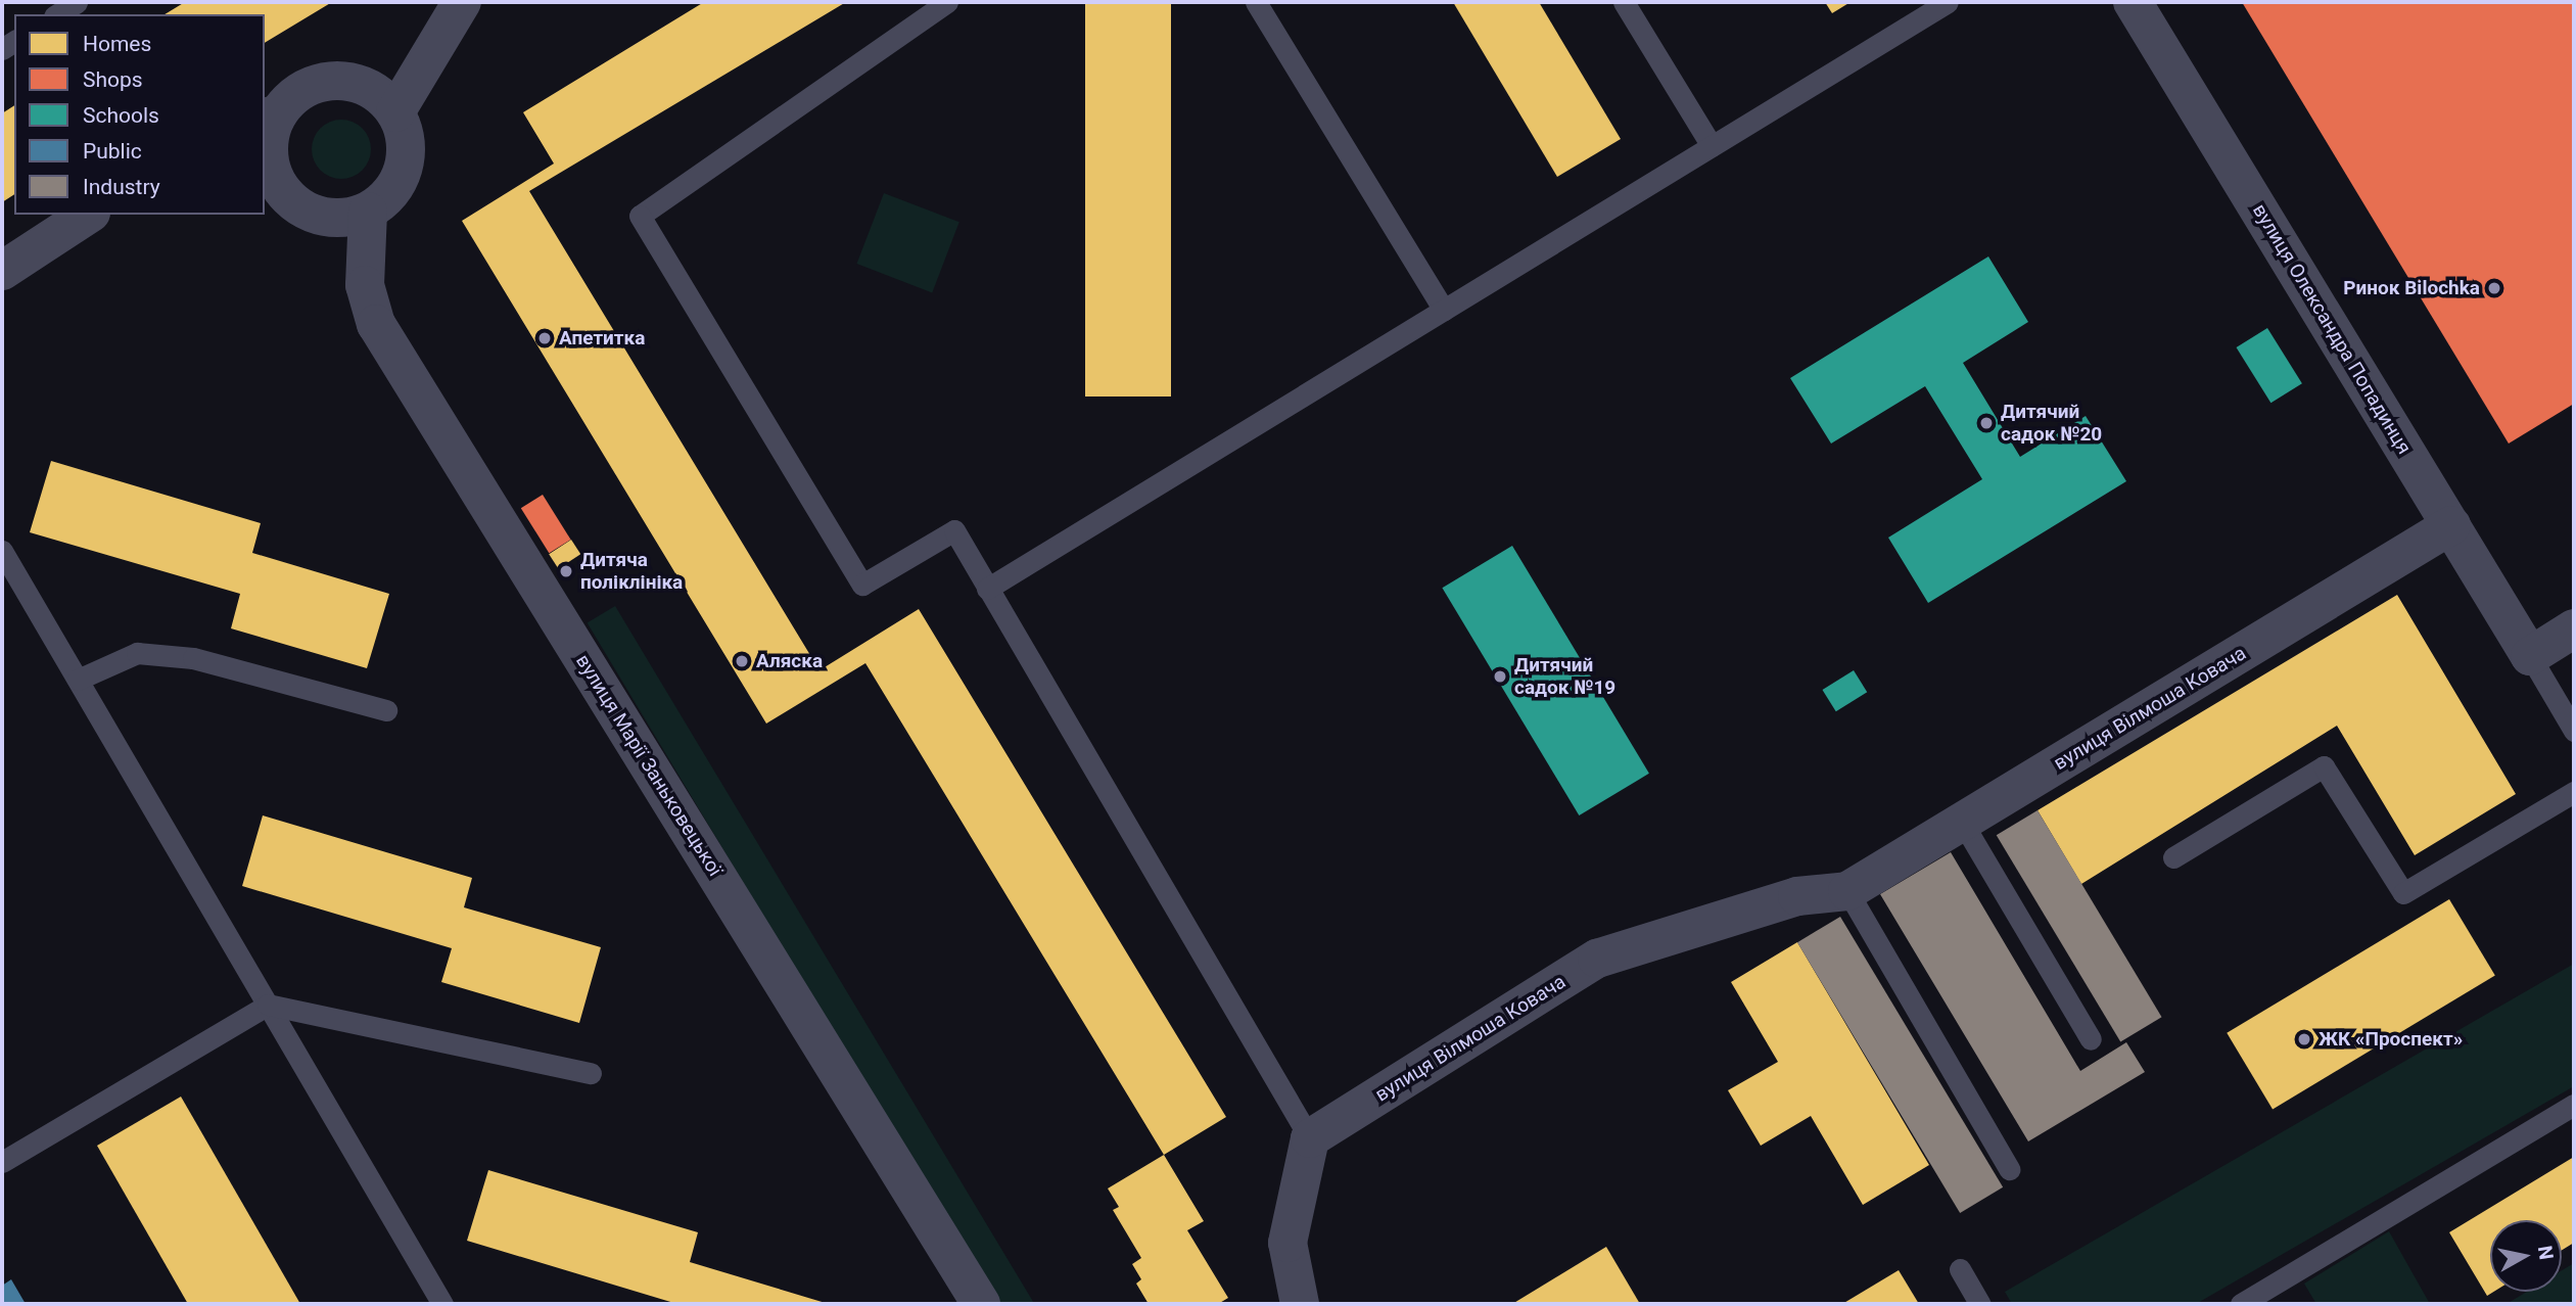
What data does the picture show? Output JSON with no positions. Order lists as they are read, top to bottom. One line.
{"streets":{"street":["вулиця Олександра Попадинця","вулиця Вілмоша Ковача","вулиця Марії Заньковецької"]},"crossings":[["вулиця Олександра Попадинця","вулиця Вілмоша Ковача"]],"places":["Ринок Bilochka","Апетитка","Дитячий садок №20","Дитяча поліклініка","Аляска","Дитячий садок №19","ЖК «Проспект»"],"legend":["Homes","Shops","Schools","Public","Industry"],"north":"right"}
